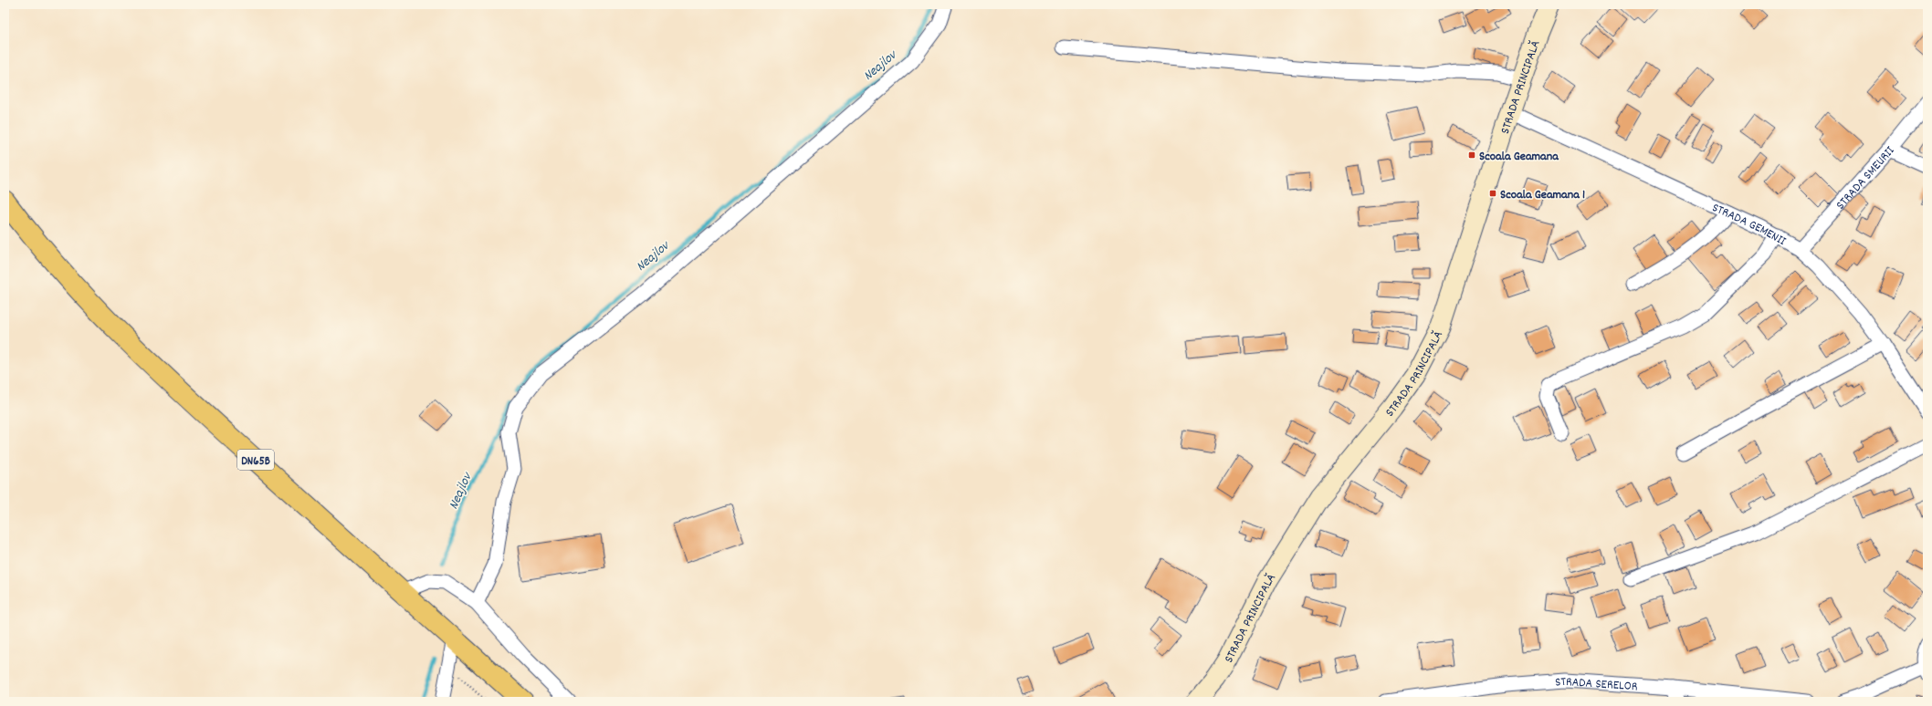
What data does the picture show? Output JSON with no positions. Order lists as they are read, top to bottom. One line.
{"streets":{"main road":["STRADA PRINCIPALĂ","DN65B"],"street":["STRADA SMEURII","STRADA GEMENII","STRADA SERELOR"]},"crossings":[["STRADA PRINCIPALĂ","STRADA GEMENII"],["STRADA SMEURII","STRADA GEMENII"]],"water":["Neajlov"],"places":{"transit":["Scoala Geamana","Scoala Geamana 1"]}}
